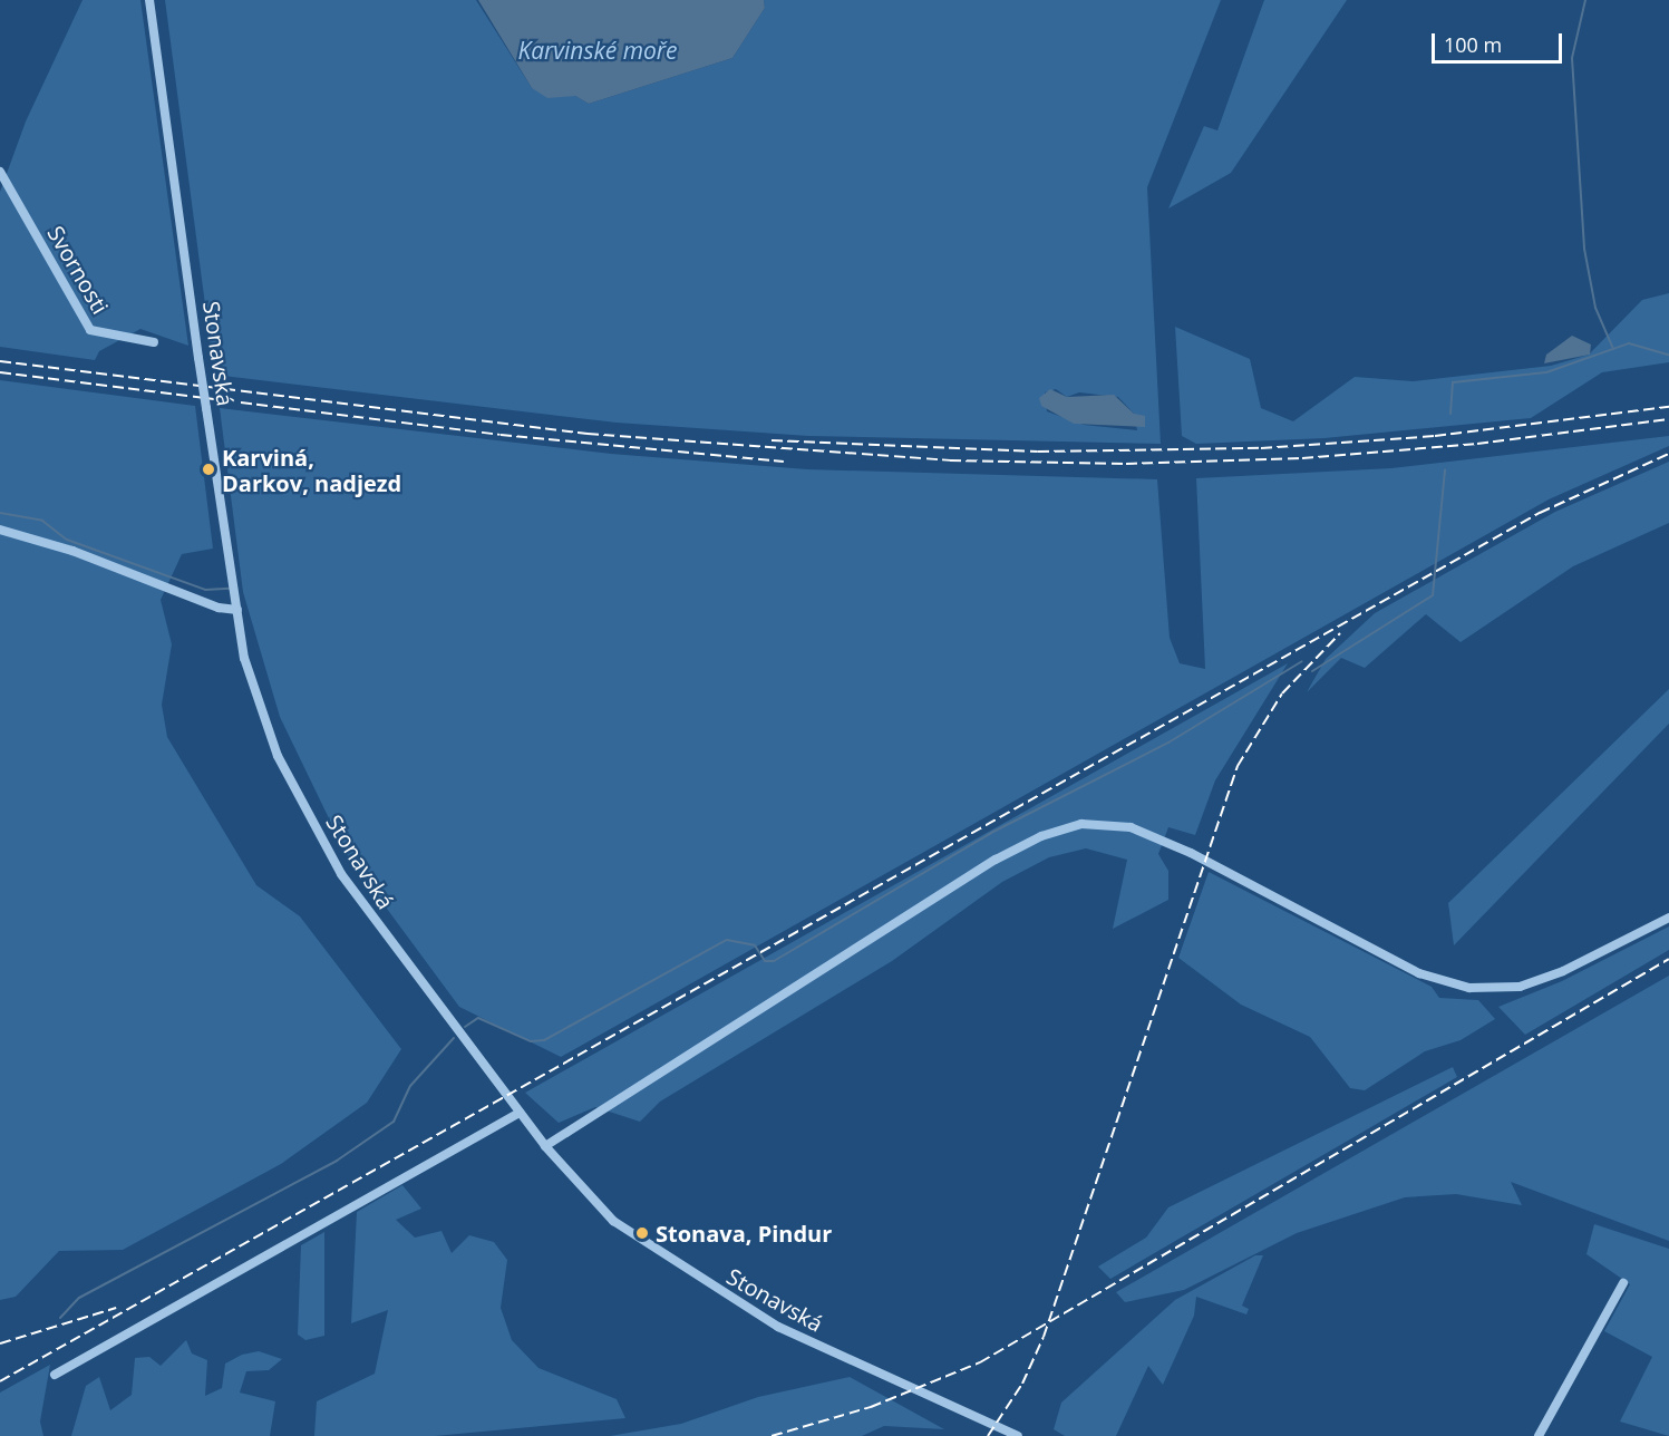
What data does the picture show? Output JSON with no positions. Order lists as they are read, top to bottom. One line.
{"streets":{"street":["Svornosti","Stonavská"]},"water":["Karvinské moře"],"places":["Karviná, Darkov, nadjezd","Stonava, Pindur"],"scale_bar":"100 m"}
